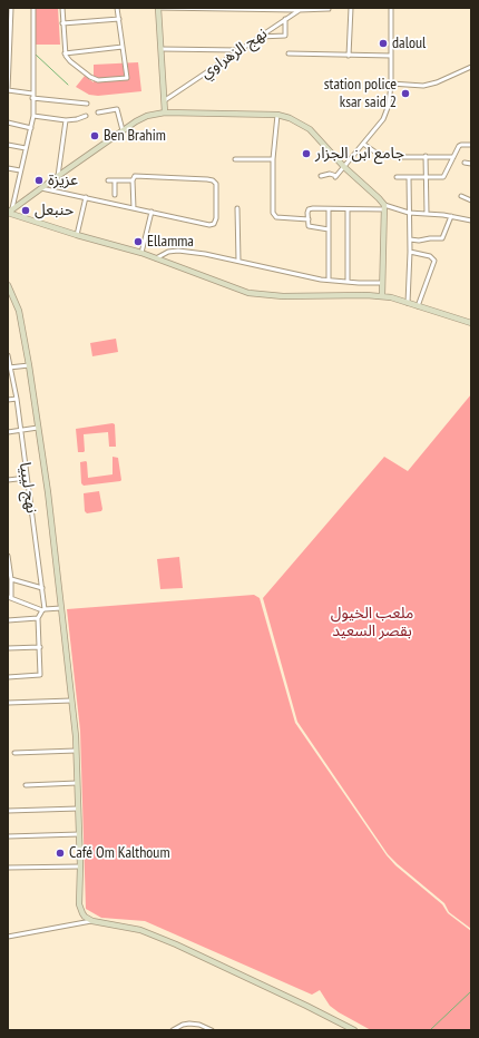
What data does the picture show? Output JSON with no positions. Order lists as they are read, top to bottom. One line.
{"streets":{"street":["نهج الزهراوي","نهج ليبيا"]},"parks":["ملعب الخيول بقصر السعيد"],"places":["daloul","station police ksar said 2","Ben Brahim","جامع ابن الجزار","عزيزة","حنبعل","Ellamma","Café Om Kalthoum"]}
